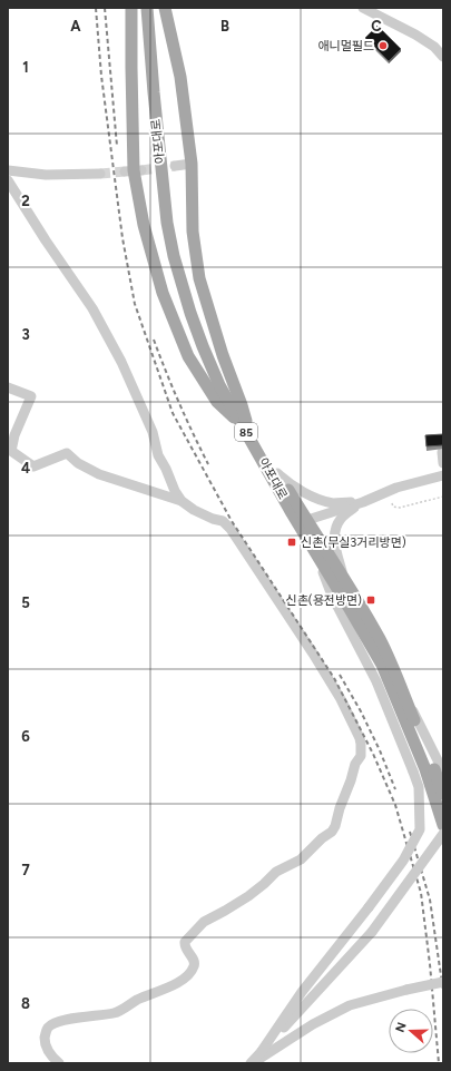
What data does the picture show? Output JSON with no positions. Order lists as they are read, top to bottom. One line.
{"streets":{"main road":["아포대로","85"]},"places":{"other":["애니멀필드"],"transit":["신촌(무실3거리방면)","신촌(용전방면)"]},"north":"left","grid":{"columns":["A","B","C"],"rows":["1","2","3","4","5","6","7","8"]}}
